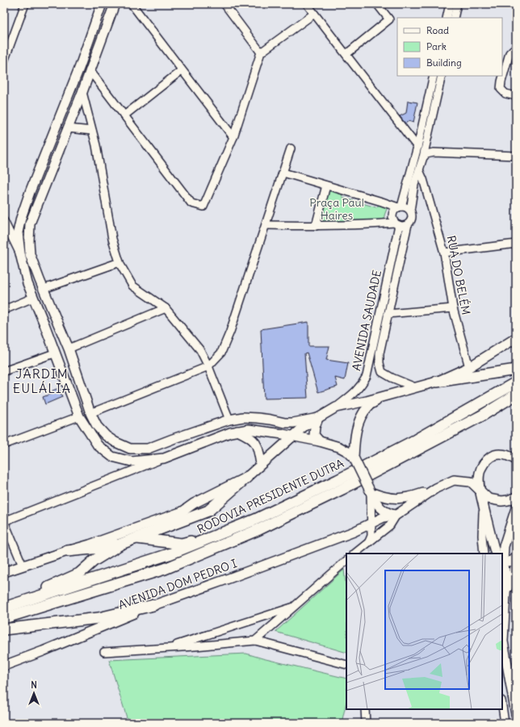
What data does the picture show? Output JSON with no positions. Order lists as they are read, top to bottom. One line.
{"streets":{"highway":["RODOVIA PRESIDENTE DUTRA"],"main road":["AVENIDA DOM PEDRO I"],"street":["RUA DO BELÉM","AVENIDA SAUDADE"]},"crossings":[["RUA DO BELÉM","AVENIDA SAUDADE"]],"districts":["JARDIM EULÁLIA"],"parks":["Praça Paul Haires"],"legend":["Road","Park","Building"],"north":"top"}
